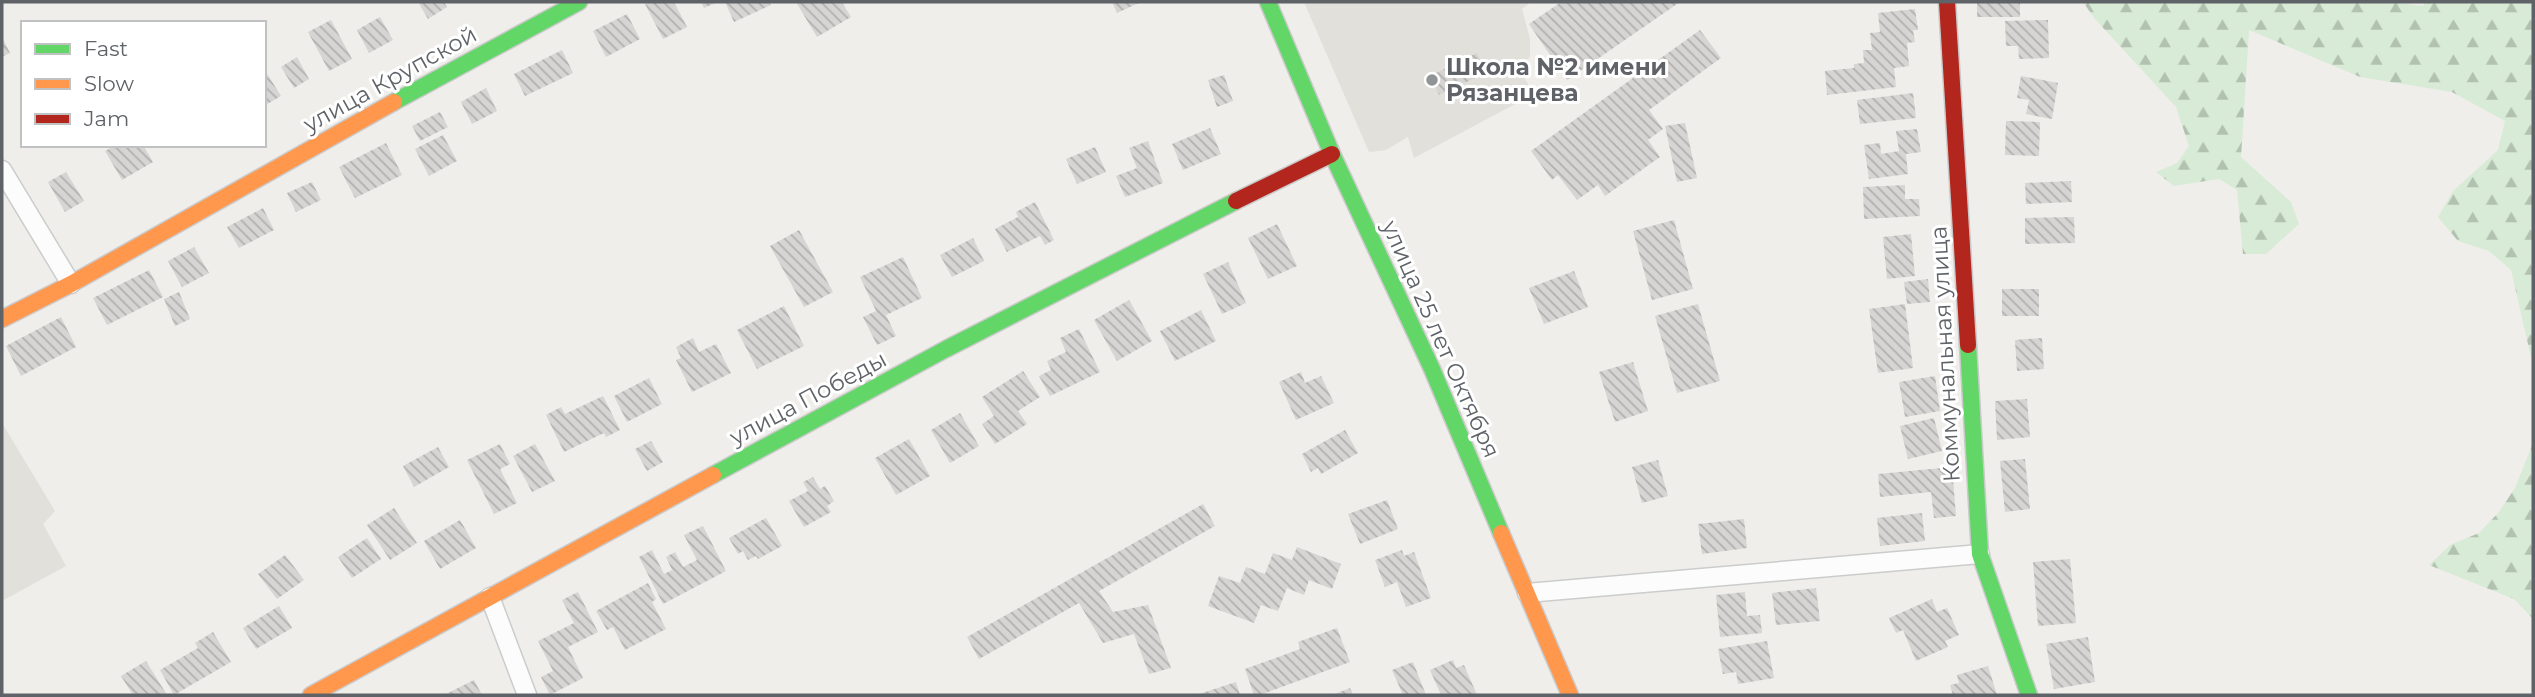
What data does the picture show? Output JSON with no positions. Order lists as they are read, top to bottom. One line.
{"streets":{"street":["улица Крупской","улица 25 лет Октября","Коммунальная улица","улица Победы"]},"crossings":[["улица 25 лет Октября","улица Победы"]],"places":["Школа №2 имени Рязанцева"],"legend":["Fast","Slow","Jam"]}
